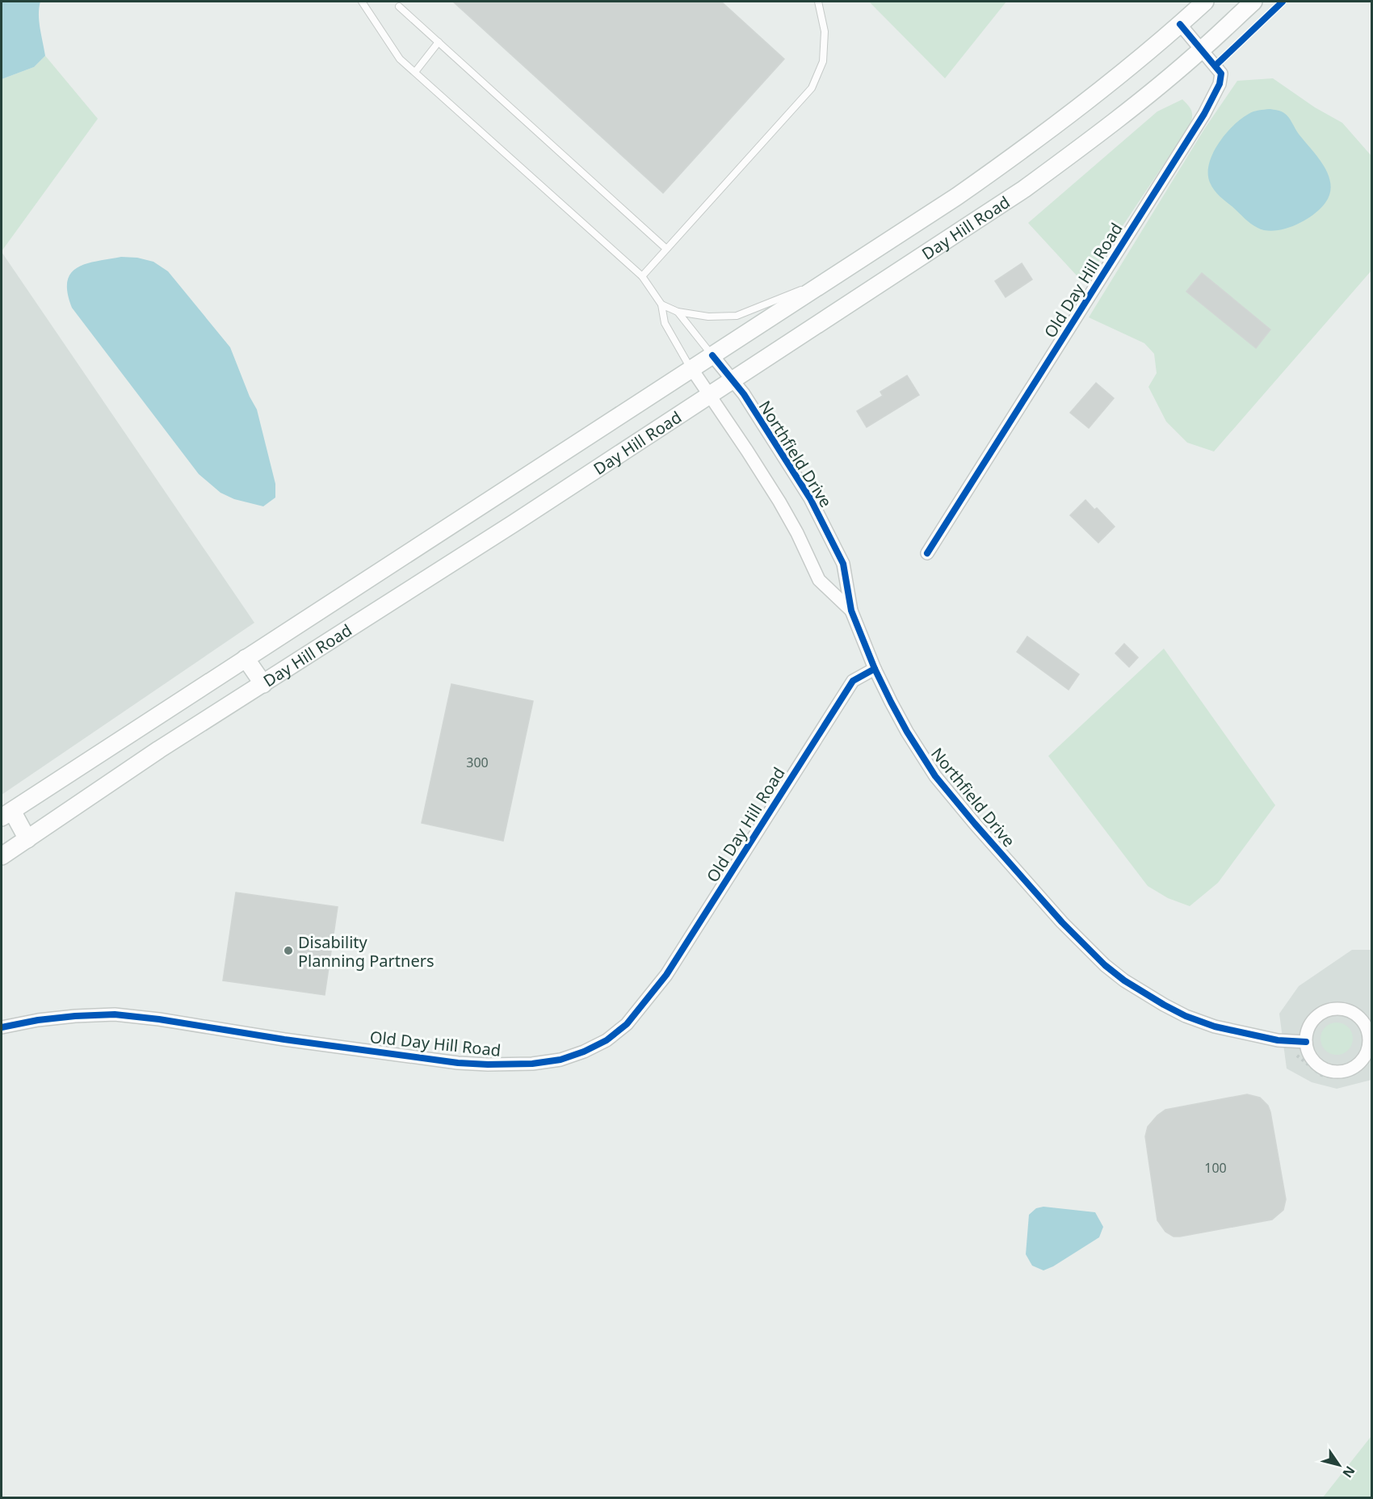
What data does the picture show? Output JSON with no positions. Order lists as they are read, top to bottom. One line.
{"streets":{"main road":["Day Hill Road"],"street":["Old Day Hill Road","Northfield Drive"]},"crossings":[["Day Hill Road","Old Day Hill Road"],["Day Hill Road","Northfield Drive"],["Old Day Hill Road","Northfield Drive"]],"places":["Disability Planning Partners"],"house_numbers":["300","100"],"north":"bottom right"}
